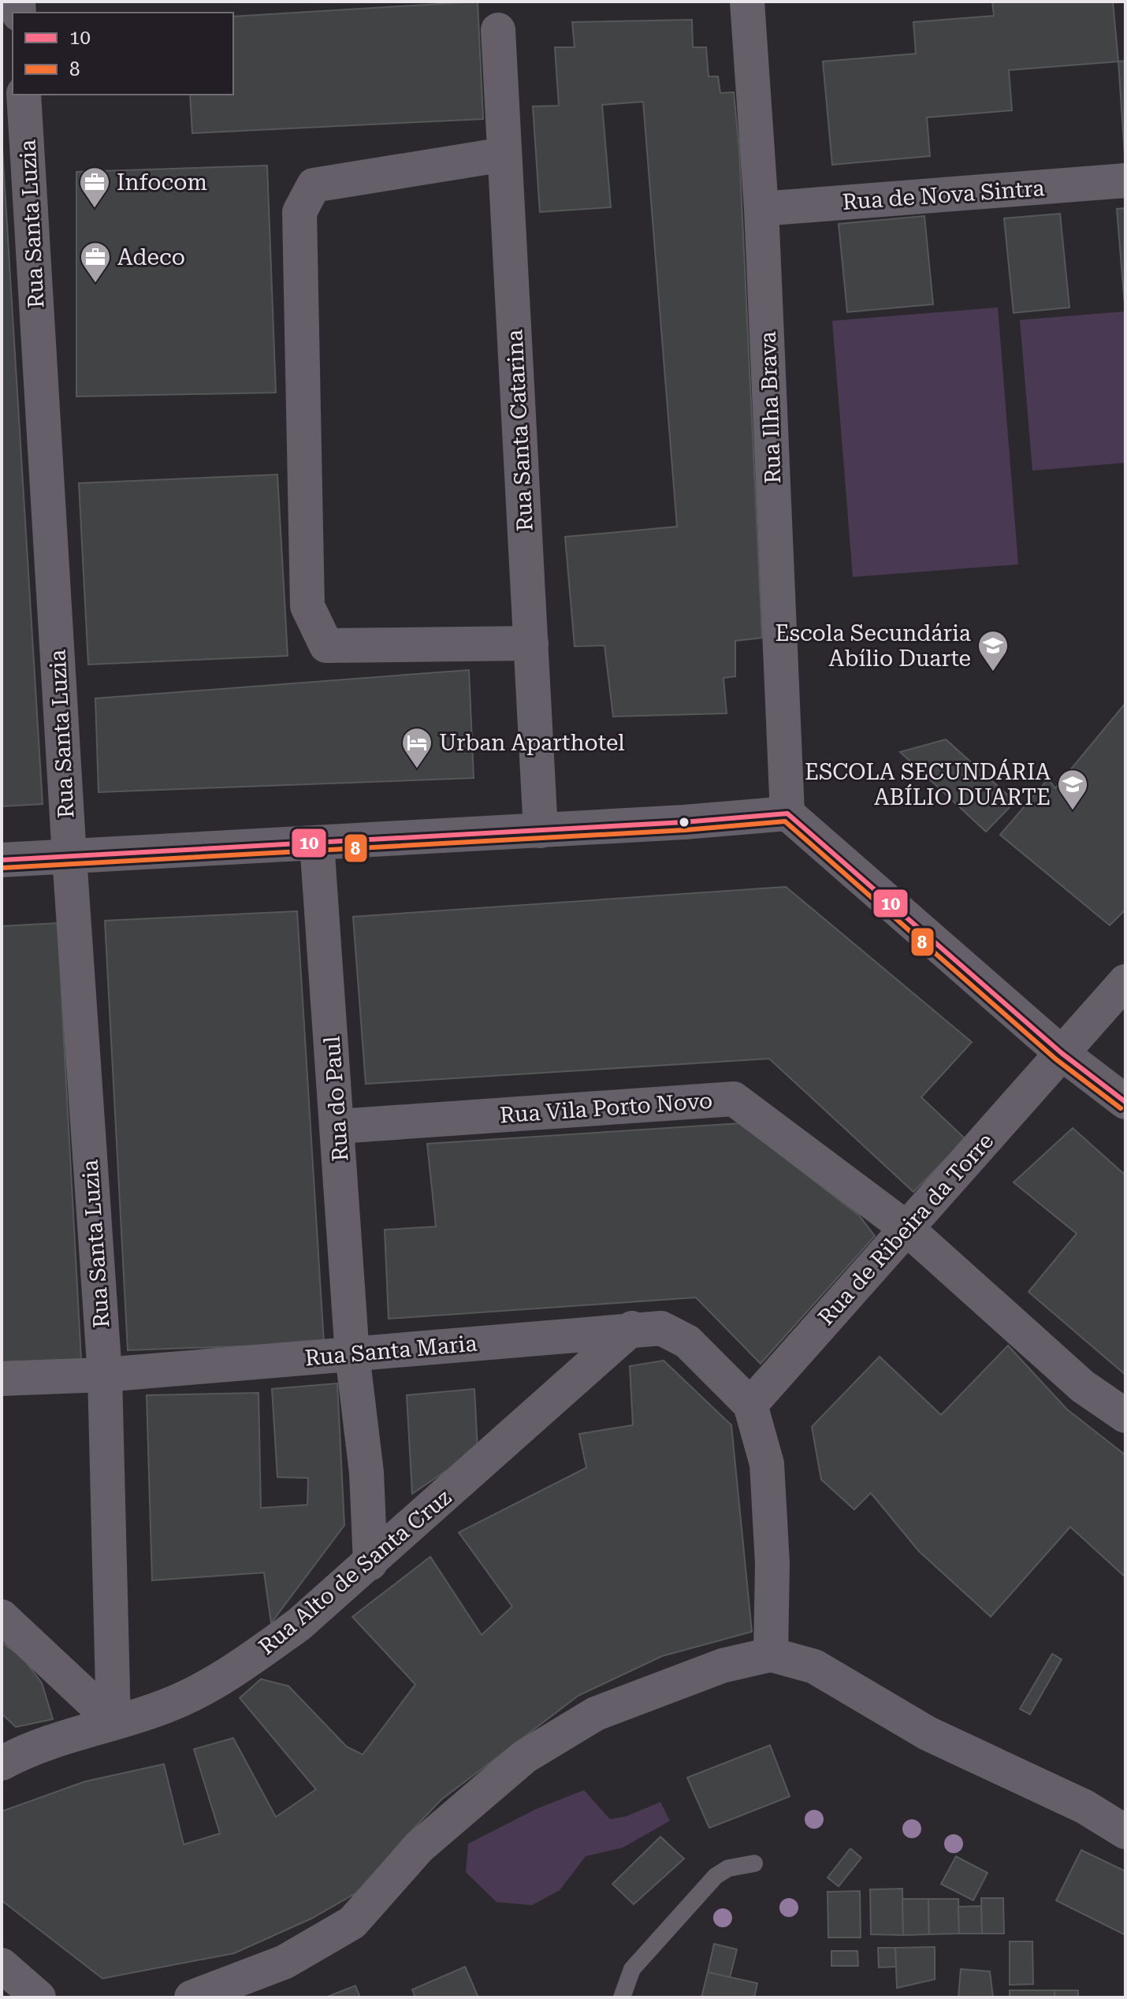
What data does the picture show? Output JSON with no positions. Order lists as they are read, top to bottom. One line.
{"streets":{"street":["Rua de Nova Sintra","Rua Santa Luzia","Rua Ilha Brava","Rua Santa Catarina","Rua do Paul","Rua Vila Porto Novo","Rua de Ribeira da Torre","Rua Santa Maria","Rua Alto de Santa Cruz"]},"crossings":[["Rua de Nova Sintra","Rua Ilha Brava"],["Rua Santa Luzia","Rua Santa Maria"],["Rua Santa Luzia","Rua Alto de Santa Cruz"],["Rua do Paul","Rua Vila Porto Novo"],["Rua do Paul","Rua Santa Maria"],["Rua do Paul","Rua Alto de Santa Cruz"],["Rua Vila Porto Novo","Rua de Ribeira da Torre"],["Rua de Ribeira da Torre","Rua Santa Maria"],["Rua Santa Maria","Rua Alto de Santa Cruz"]],"places":{"office":["Infocom","Adeco"],"school or university":["Escola Secundária Abílio Duarte","ESCOLA SECUNDÁRIA ABÍLIO DUARTE"],"hotel":["Urban Aparthotel"]},"lines":["transit line 10","transit line 8"],"legend":["10","8"]}
